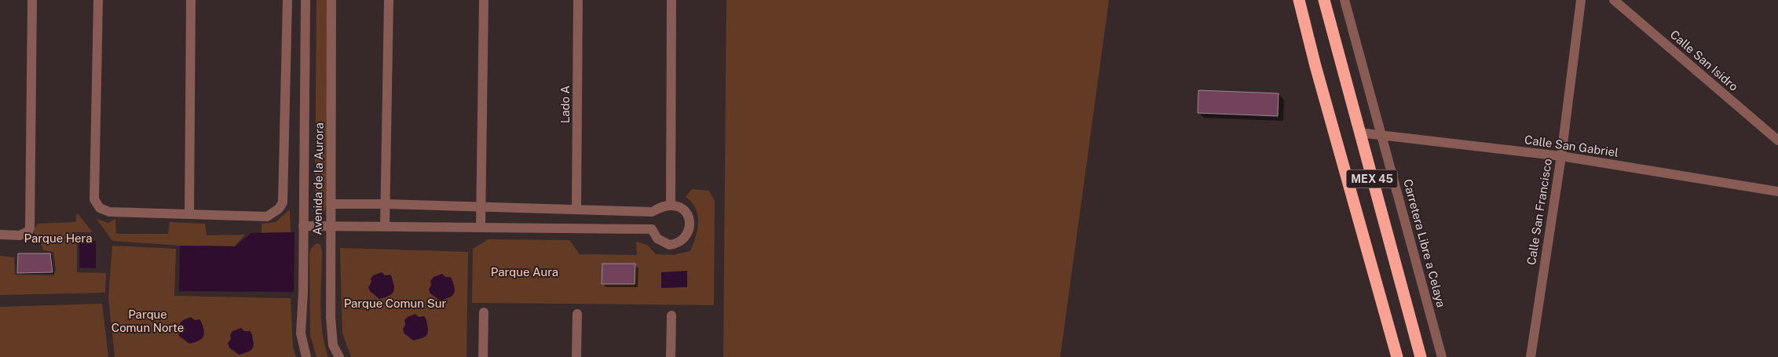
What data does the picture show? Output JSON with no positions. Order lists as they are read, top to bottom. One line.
{"streets":{"highway":["MEX 45"],"street":["Calle San Isidro","Lado A","Calle San Gabriel","Avenida de la Aurora","Calle San Francisco","Carretera Libre a Celaya"]},"crossings":[["Calle San Gabriel","MEX 45"],["Calle San Gabriel","Calle San Francisco"],["Calle San Gabriel","Carretera Libre a Celaya"]],"parks":["Parque Hera","Parque Aura","Parque Comun Sur","Parque Comun Norte"]}
